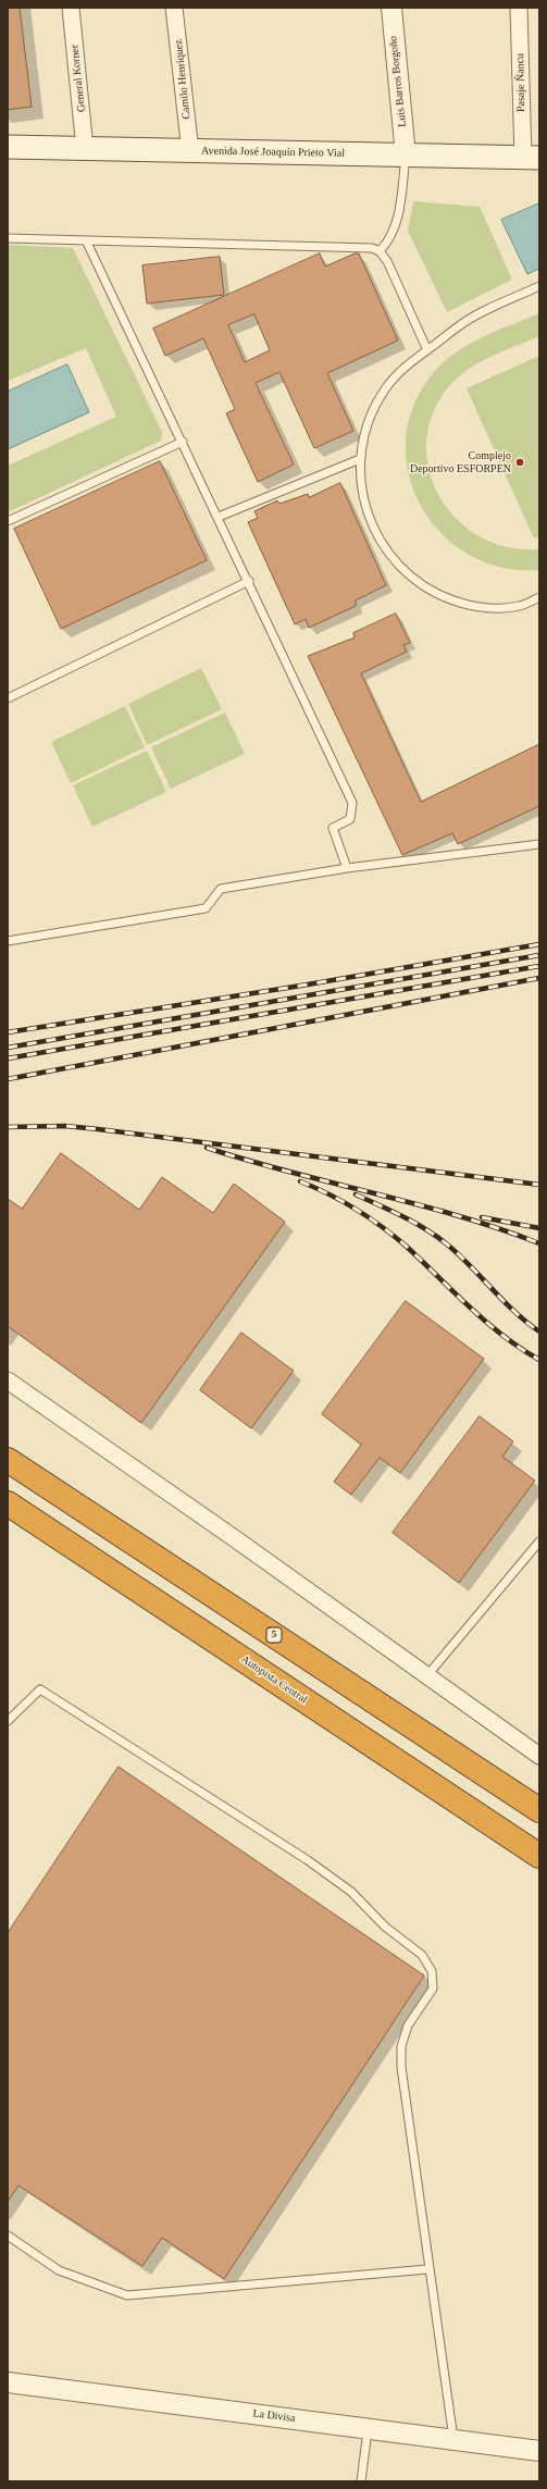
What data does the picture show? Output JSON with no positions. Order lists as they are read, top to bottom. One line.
{"streets":{"highway":["5","Autopista Central"],"main road":["Avenida José Joaquín Prieto Vial"],"street":["General Korner","Camilo Henríquez","Luis Barros Borgoño","Pasaje Ñancu","La Divisa"]},"crossings":[["General Korner","Avenida José Joaquín Prieto Vial"],["Camilo Henríquez","Avenida José Joaquín Prieto Vial"],["Luis Barros Borgoño","Avenida José Joaquín Prieto Vial"],["Pasaje Ñancu","Avenida José Joaquín Prieto Vial"]],"places":["Complejo Deportivo ESFORPEN"]}
